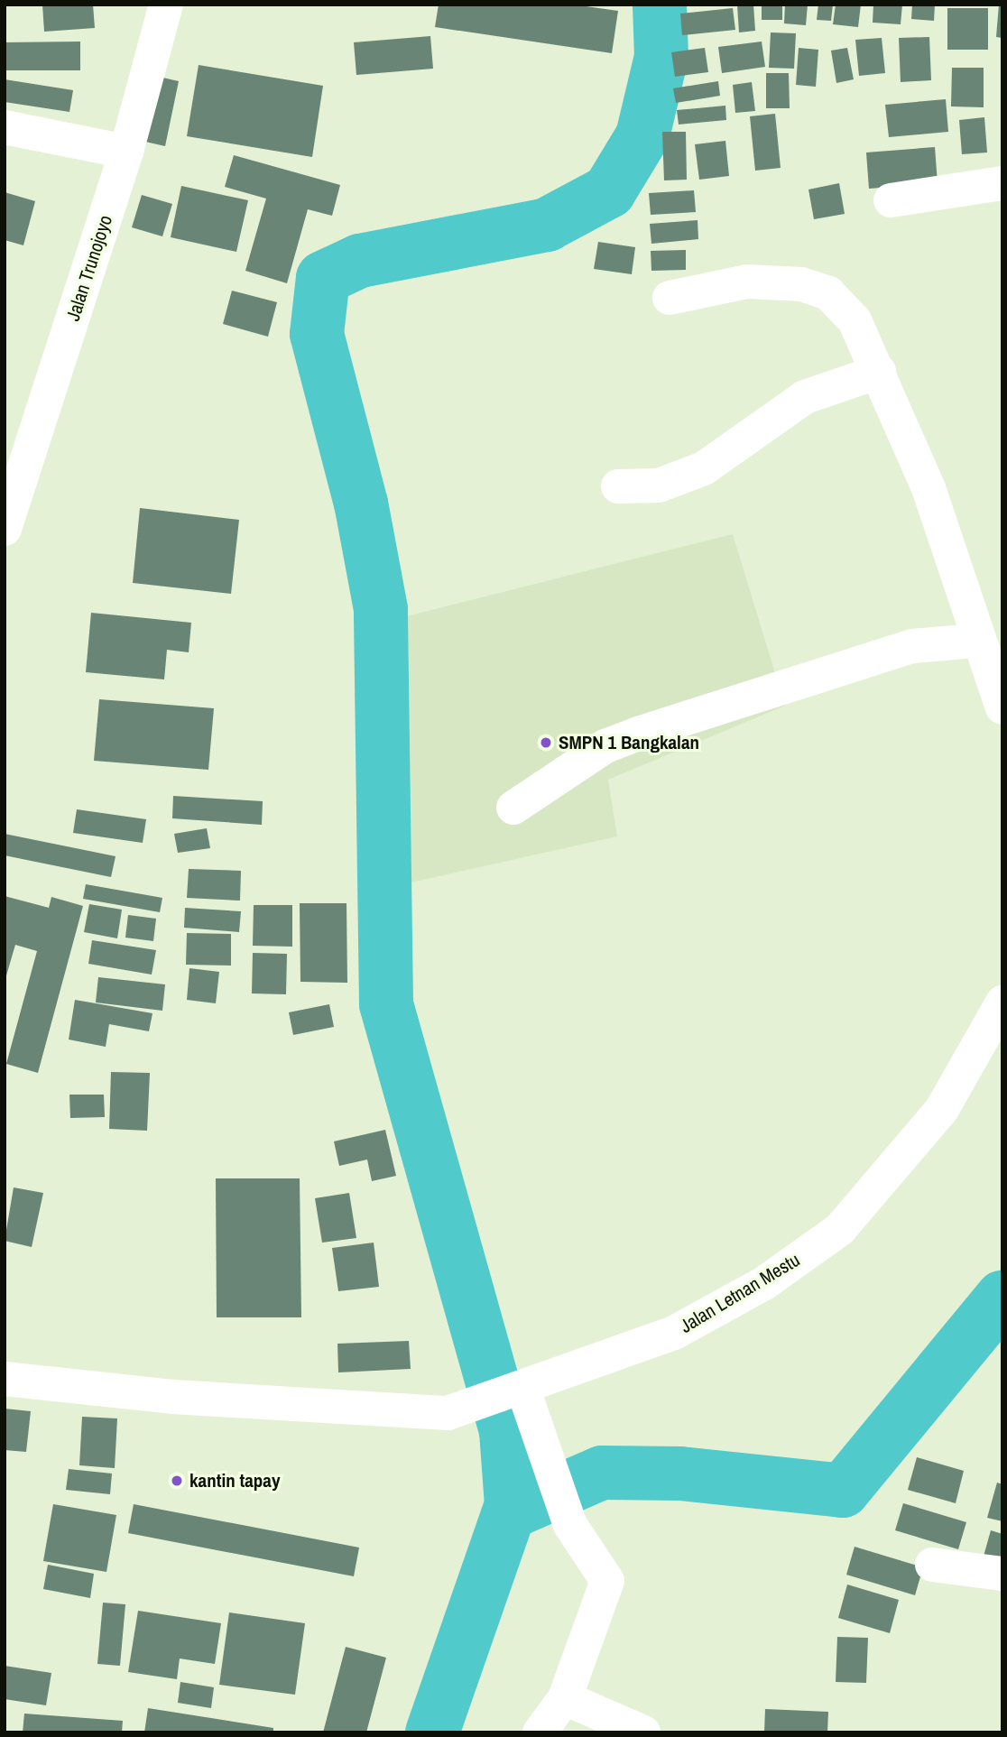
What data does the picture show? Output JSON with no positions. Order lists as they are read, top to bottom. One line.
{"streets":{"street":["Jalan Trunojoyo","Jalan Letnan Mestu"]},"places":["SMPN 1 Bangkalan","kantin tapay"]}
